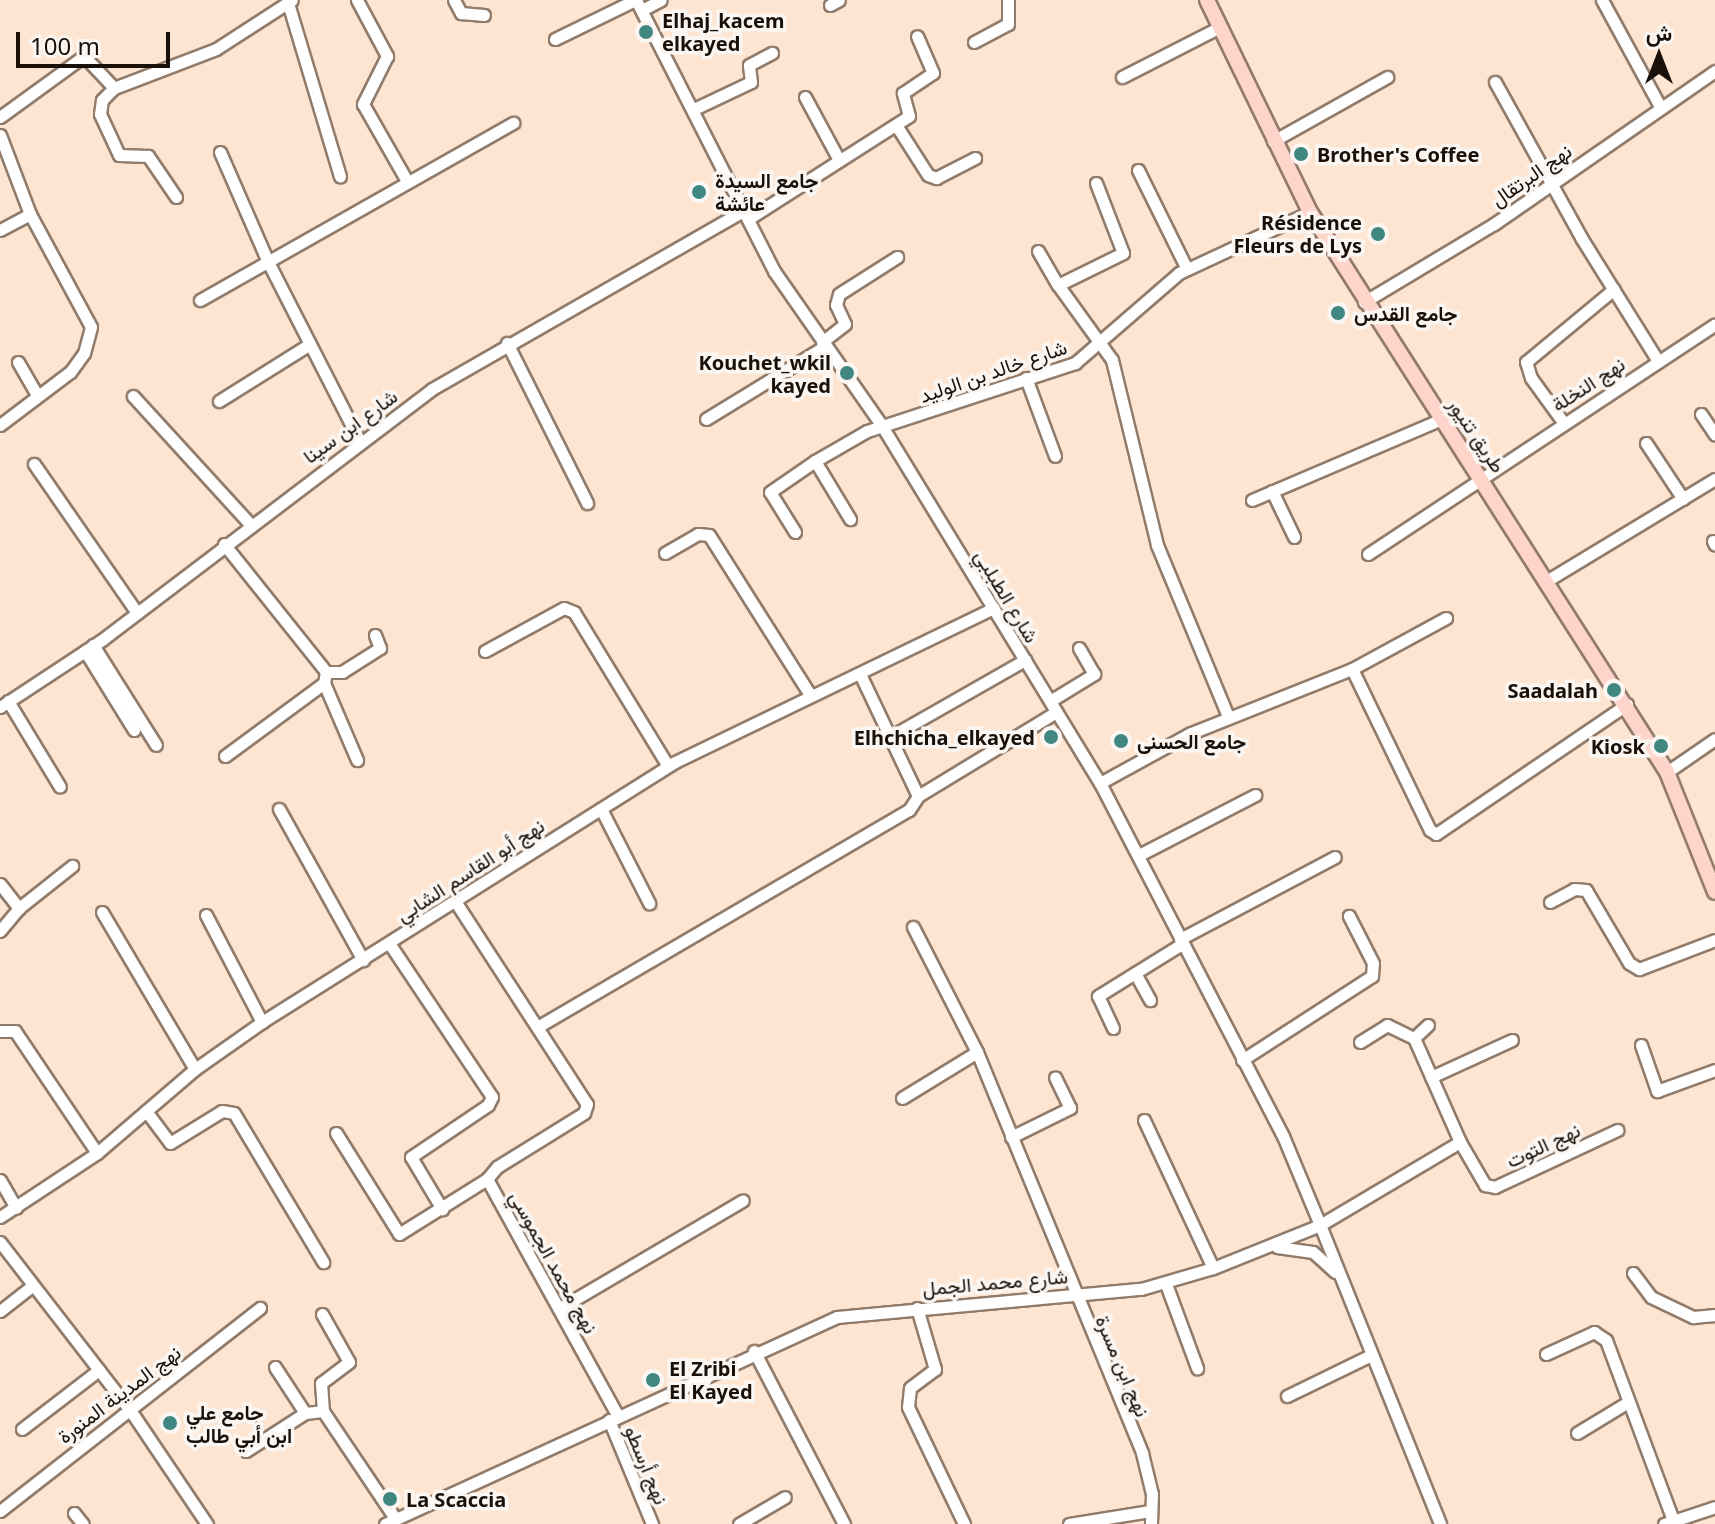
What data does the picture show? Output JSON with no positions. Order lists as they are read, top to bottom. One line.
{"streets":{"main road":["طريق تنيور"],"street":["نهج البرتقال","شارع خالد بن الوليد","نهج النخلة","شارع ابن سينا","شارع الطبلبي","نهج أبو القاسم الشابي","نهج التوت","نهج محمد الجموسي","شارع محمد الجمل","نهج ابن مسرة","نهج المدينة المنورة","نهج أرسطو"]},"crossings":[["نهج البرتقال","طريق تنيور"],["شارع خالد بن الوليد","طريق تنيور"],["شارع خالد بن الوليد","شارع الطبلبي"],["نهج النخلة","طريق تنيور"],["شارع ابن سينا","شارع الطبلبي"],["شارع الطبلبي","نهج أبو القاسم الشابي"],["شارع الطبلبي","شارع محمد الجمل"],["نهج محمد الجموسي","شارع محمد الجمل"],["نهج محمد الجموسي","نهج أرسطو"],["شارع محمد الجمل","نهج ابن مسرة"],["شارع محمد الجمل","نهج أرسطو"]],"places":["Elhaj_kacem elkayed","Brother's Coffee","جامع السيدة عائشة","Résidence Fleurs de Lys","جامع القدس","Kouchet_wkil kayed","Saadalah","Elhchicha_elkayed","جامع الحسنى","Kiosk","El Zribi El Kayed","جامع علي ابن أبي طالب","La Scaccia"],"scale_bar":"100 m","north":"top"}
